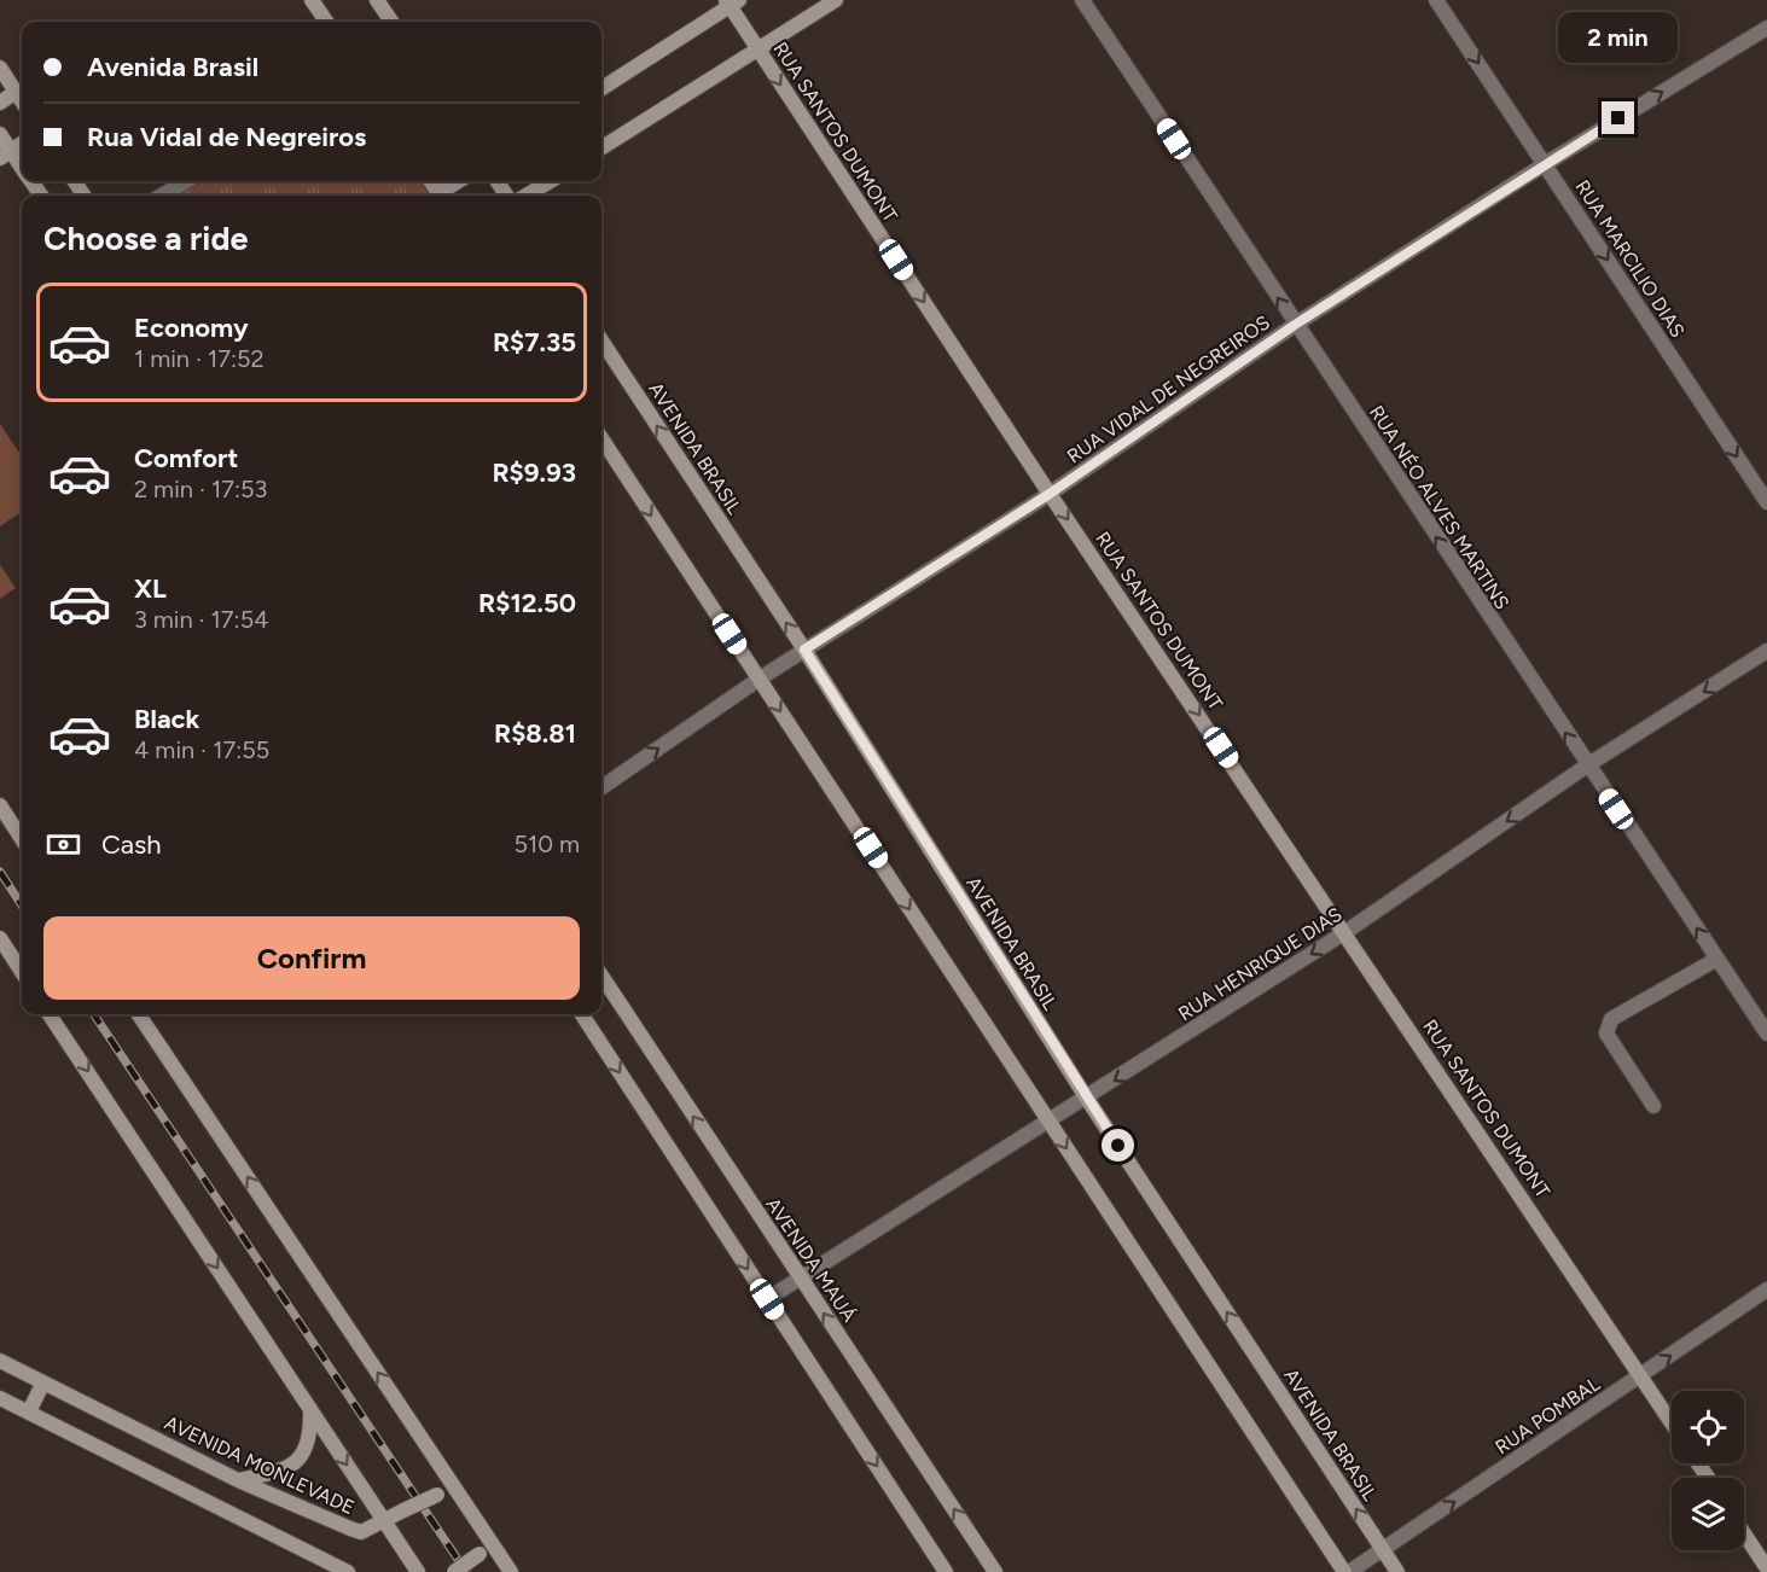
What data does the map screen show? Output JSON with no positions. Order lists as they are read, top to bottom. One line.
{"streets":{"main road":["RUA SANTOS DUMONT","AVENIDA BRASIL","AVENIDA MAUÁ","AVENIDA MONLEVADE"],"street":["RUA MARCILIO DIAS","RUA VIDAL DE NEGREIROS","RUA NÉO ALVES MARTINS","RUA HENRIQUE DIAS","RUA POMBAL"]},"crossings":[["RUA SANTOS DUMONT","RUA VIDAL DE NEGREIROS"],["RUA SANTOS DUMONT","RUA HENRIQUE DIAS"],["RUA SANTOS DUMONT","RUA POMBAL"],["RUA MARCILIO DIAS","RUA VIDAL DE NEGREIROS"],["RUA VIDAL DE NEGREIROS","AVENIDA BRASIL"],["RUA VIDAL DE NEGREIROS","RUA NÉO ALVES MARTINS"],["AVENIDA BRASIL","RUA HENRIQUE DIAS"],["AVENIDA BRASIL","RUA POMBAL"],["RUA NÉO ALVES MARTINS","RUA HENRIQUE DIAS"],["RUA HENRIQUE DIAS","AVENIDA MAUÁ"]],"one_way":["RUA SANTOS DUMONT","RUA MARCILIO DIAS","RUA NÉO ALVES MARTINS","RUA HENRIQUE DIAS","RUA POMBAL"],"page":{"bubble":"2 min","banner":["Avenida Brasil","Rua Vidal de Negreiros"],"heading":"Choose a ride","list":[{"name":"Economy","note":"1 min · 17:52","value":"R$7.35"},{"name":"Comfort","note":"2 min · 17:53","value":"R$9.93"},{"name":"XL","note":"3 min · 17:54","value":"R$12.50"},{"name":"Black","note":"4 min · 17:55","value":"R$8.81"}],"pay":["Cash","510 m"],"buttons":"Confirm"}}
